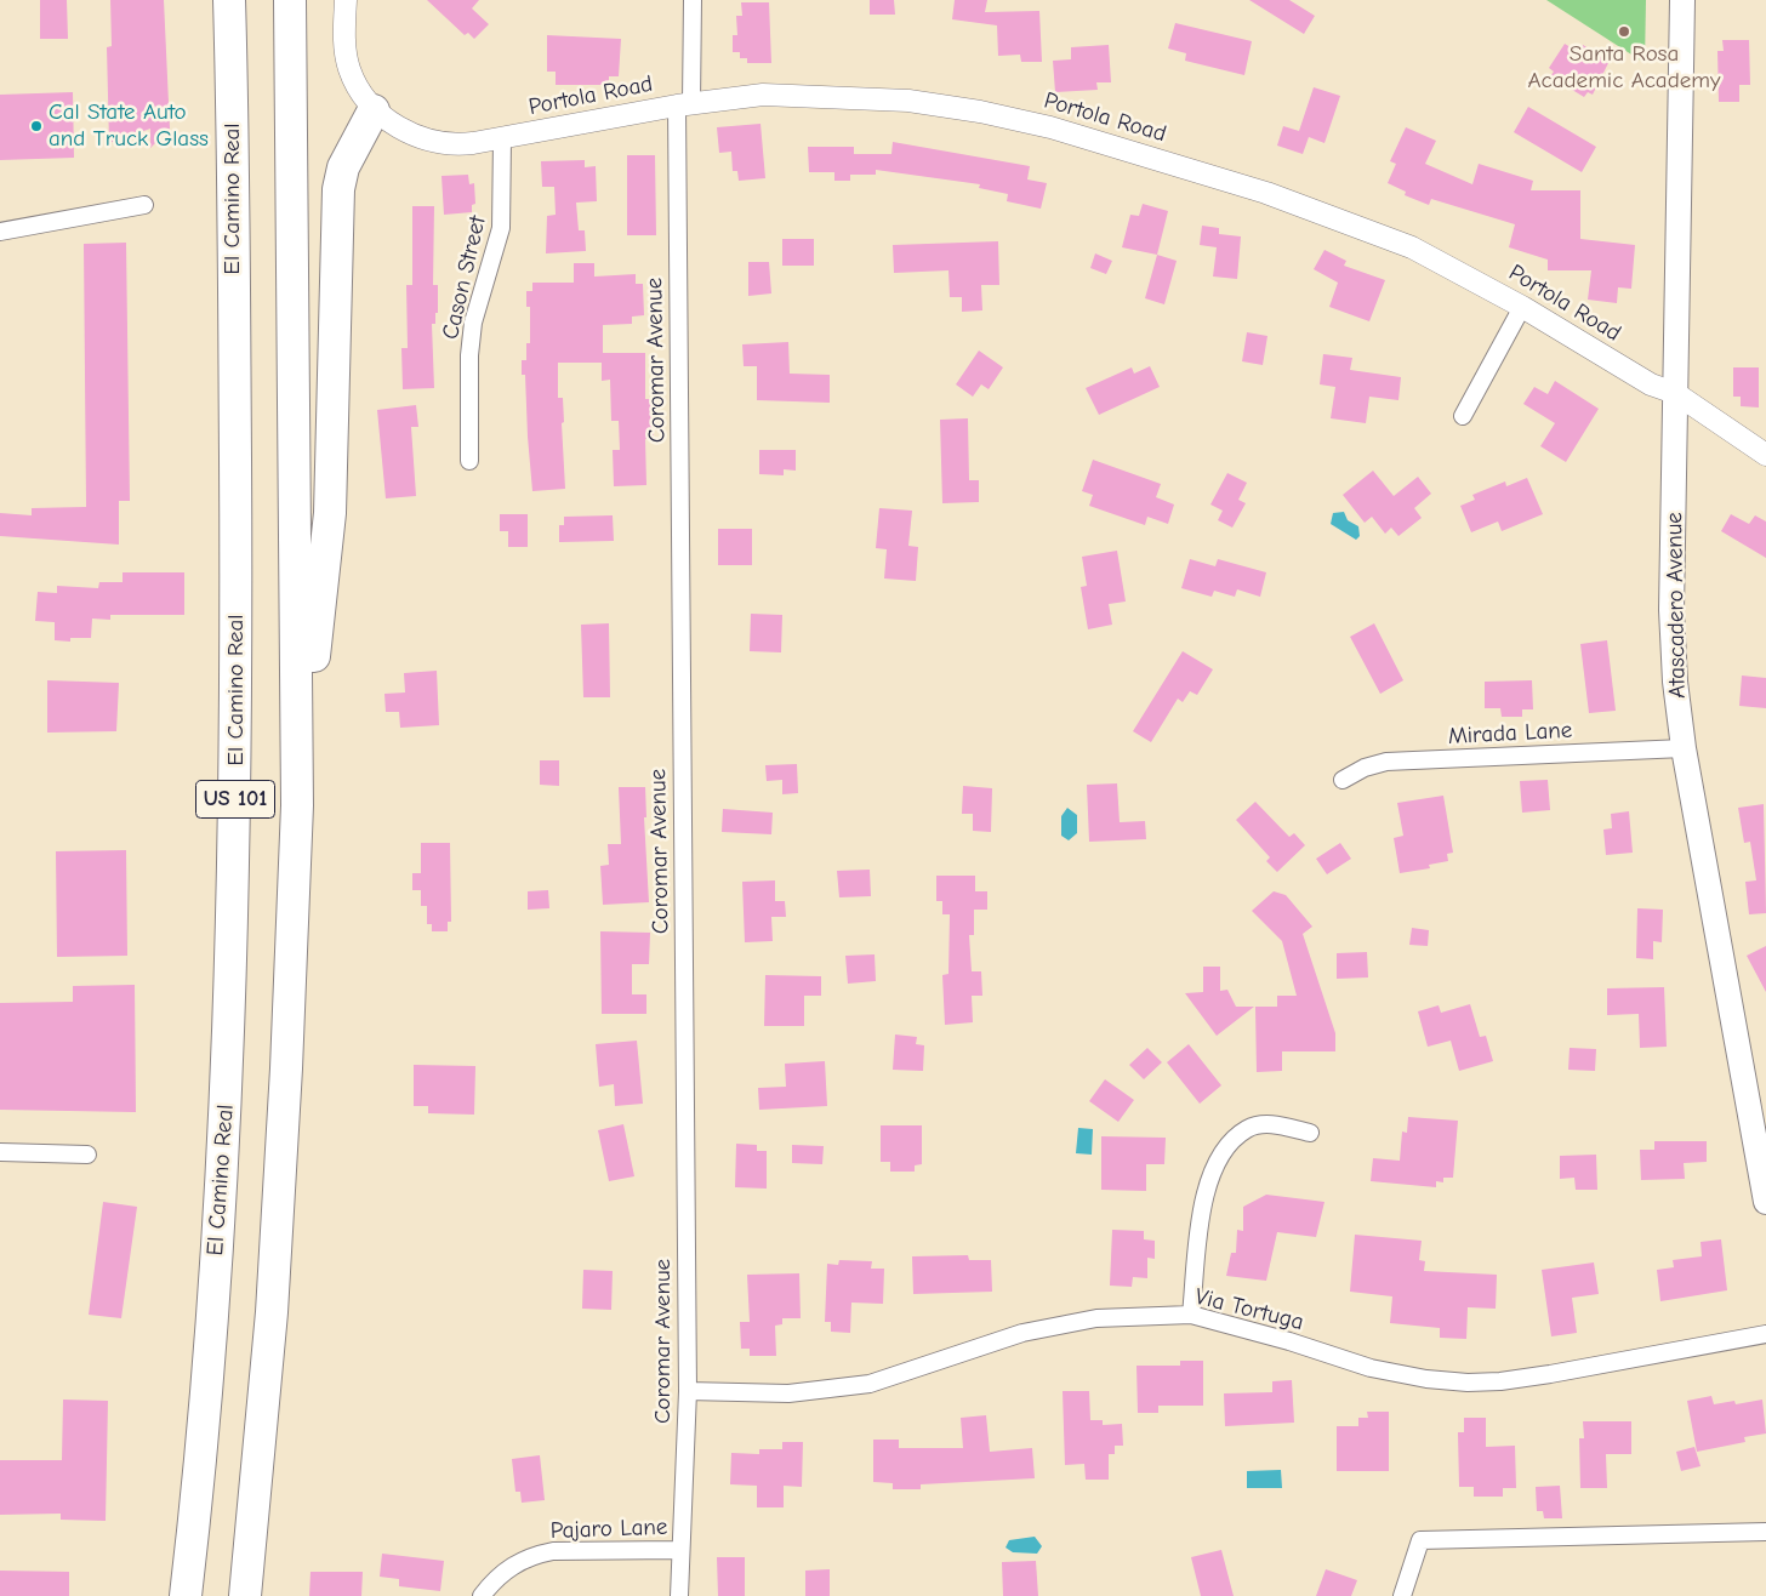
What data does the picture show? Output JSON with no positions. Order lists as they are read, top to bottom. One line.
{"streets":{"highway":["El Camino Real","US 101"],"main road":["Atascadero Avenue"],"street":["Portola Road","Cason Street","Coromar Avenue","Mirada Lane","Via Tortuga","Pajaro Lane"]},"crossings":[["Portola Road","Cason Street"],["Portola Road","Coromar Avenue"],["Portola Road","Atascadero Avenue"],["Coromar Avenue","Via Tortuga"],["Coromar Avenue","Pajaro Lane"],["Atascadero Avenue","Mirada Lane"]],"places":["Santa Rosa Academic Academy","Cal State Auto and Truck Glass"]}
